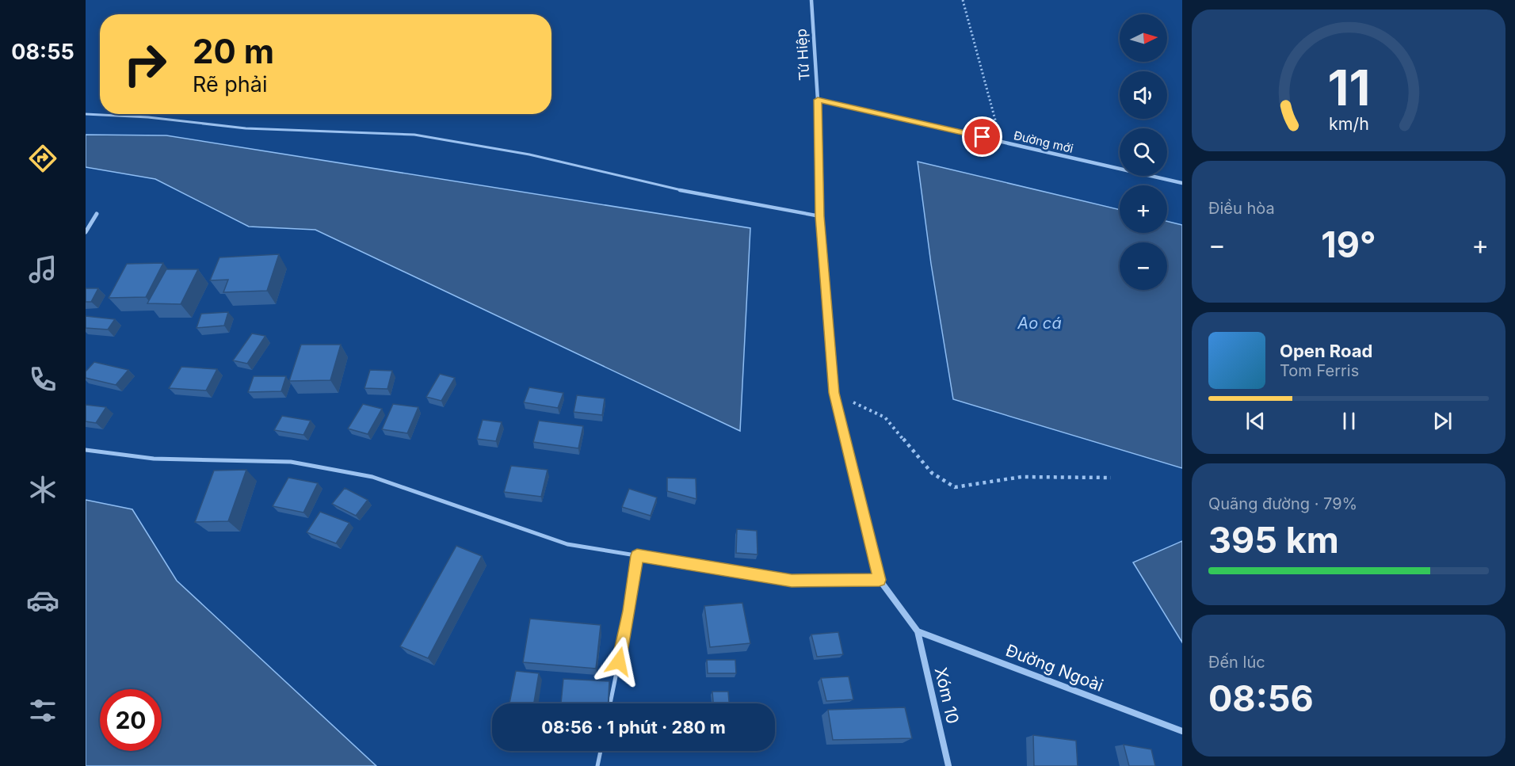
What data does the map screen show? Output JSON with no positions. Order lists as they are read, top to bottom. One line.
{"streets":{"street":["Tứ Hiệp","Đường mới","Đường Ngoài","Xóm 10"]},"crossings":[["Tứ Hiệp","Đường mới"],["Tứ Hiệp","Đường Ngoài"],["Tứ Hiệp","Xóm 10"],["Đường Ngoài","Xóm 10"]],"water":["Ao cá"],"north":"right","page":{"tabs":"08:55","map_buttons":["+","−"],"turn":["20 m","Rẽ phải"],"tile":["Điều hòa",["Quãng đường · 79%","395 km"],["Đến lúc","08:56"]],"heat":["−","19°","+"],"song":["Open Road","Tom Ferris"],"limit":"20","trip":"08:56 · 1 phút · 280 m","gauge":["11","km/h"]}}
